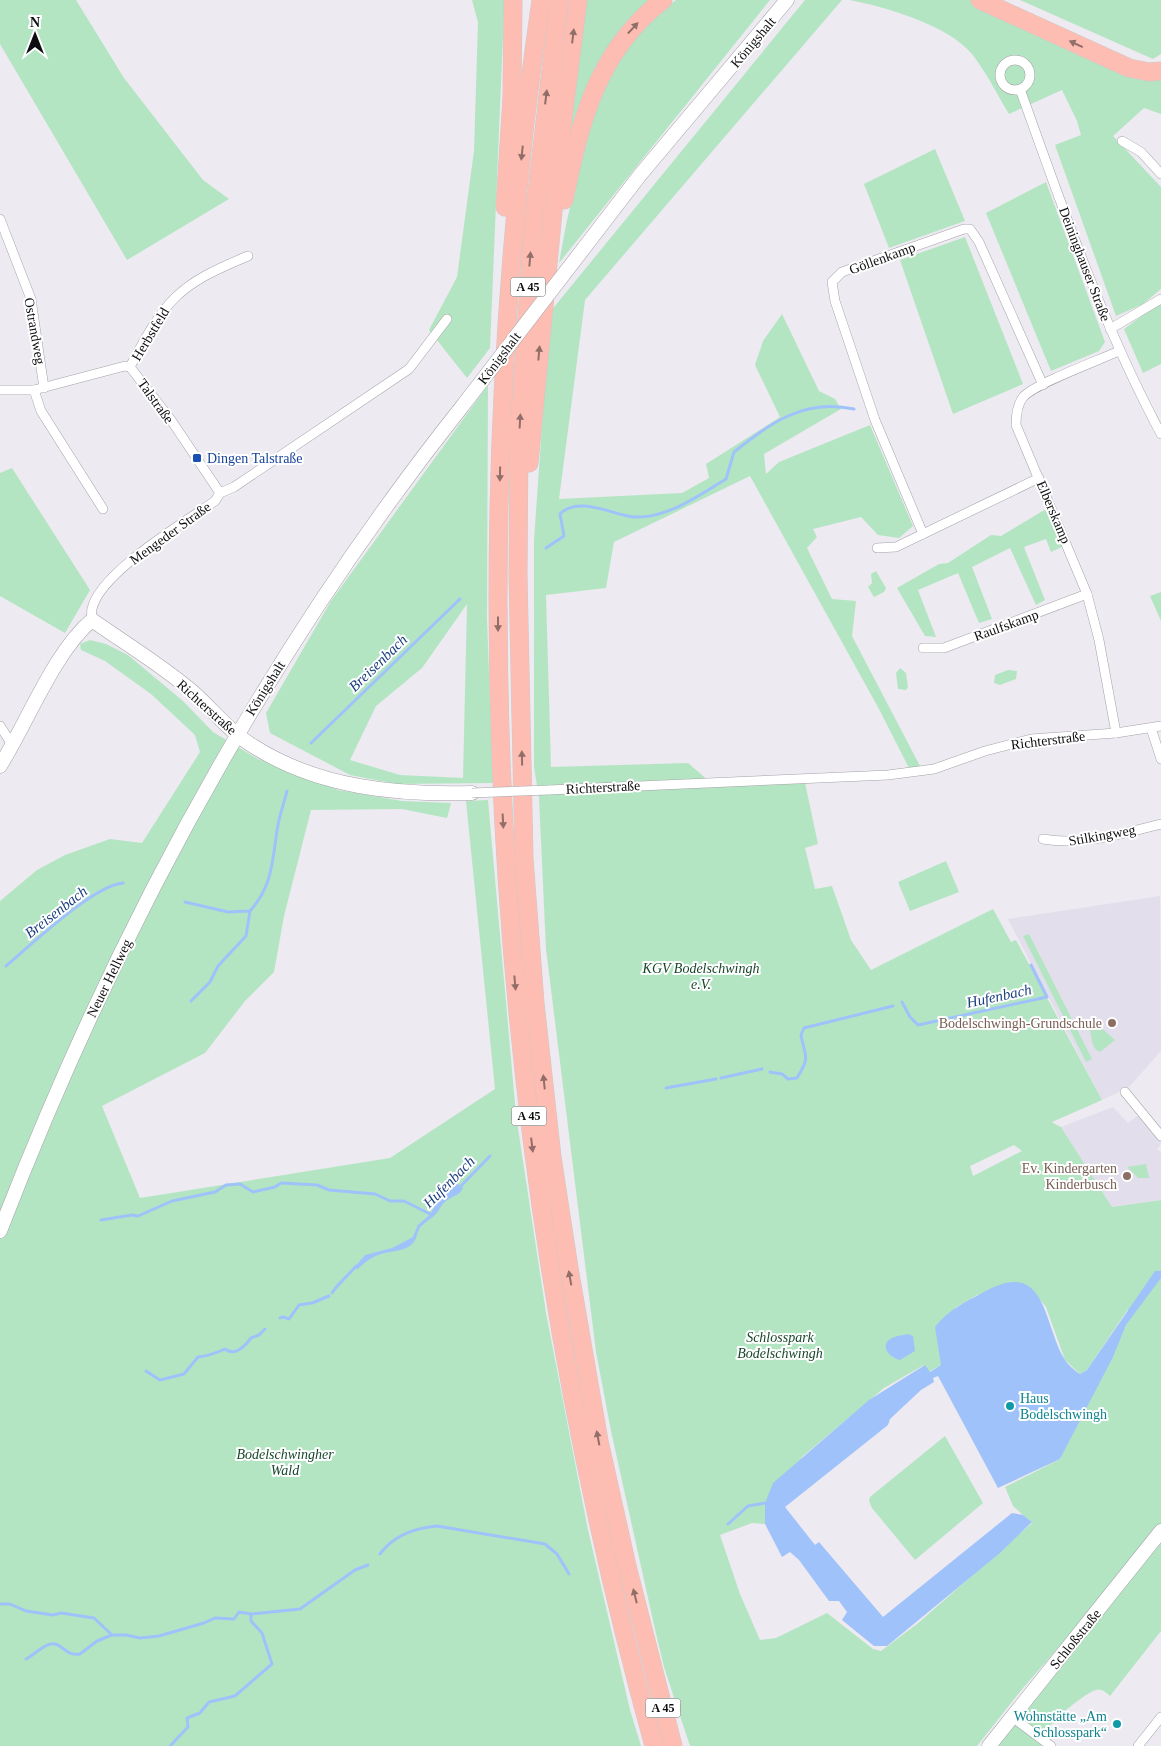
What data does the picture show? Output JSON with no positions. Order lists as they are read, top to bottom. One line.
{"streets":{"highway":["A 45"],"main road":["Königshalt","Richterstraße","Neuer Hellweg","Schloßstraße"],"street":["Göllenkamp","Deininghauser Straße","Ostrandweg","Herbstfeld","Talstraße","Elberskamp","Mengeder Straße","Raulfskamp","Stilkingweg"]},"crossings":[["Königshalt","Richterstraße"],["Königshalt","Neuer Hellweg"],["Göllenkamp","Elberskamp"],["Deininghauser Straße","Elberskamp"],["Ostrandweg","Talstraße"],["Herbstfeld","Talstraße"],["Talstraße","Mengeder Straße"],["Elberskamp","Raulfskamp"],["Elberskamp","Richterstraße"],["Mengeder Straße","Richterstraße"],["Richterstraße","Neuer Hellweg"]],"water":["Breisenbach","Hufenbach"],"parks":["KGV Bodelschwingh e.V.","Schlosspark Bodelschwingh","Bodelschwingher Wald"],"places":{"transit":["Dingen Talstraße"],"other":["Bodelschwingh-Grundschule","Ev. Kindergarten Kinderbusch","Haus Bodelschwingh","Wohnstätte „Am Schlosspark“"]},"north":"top"}
